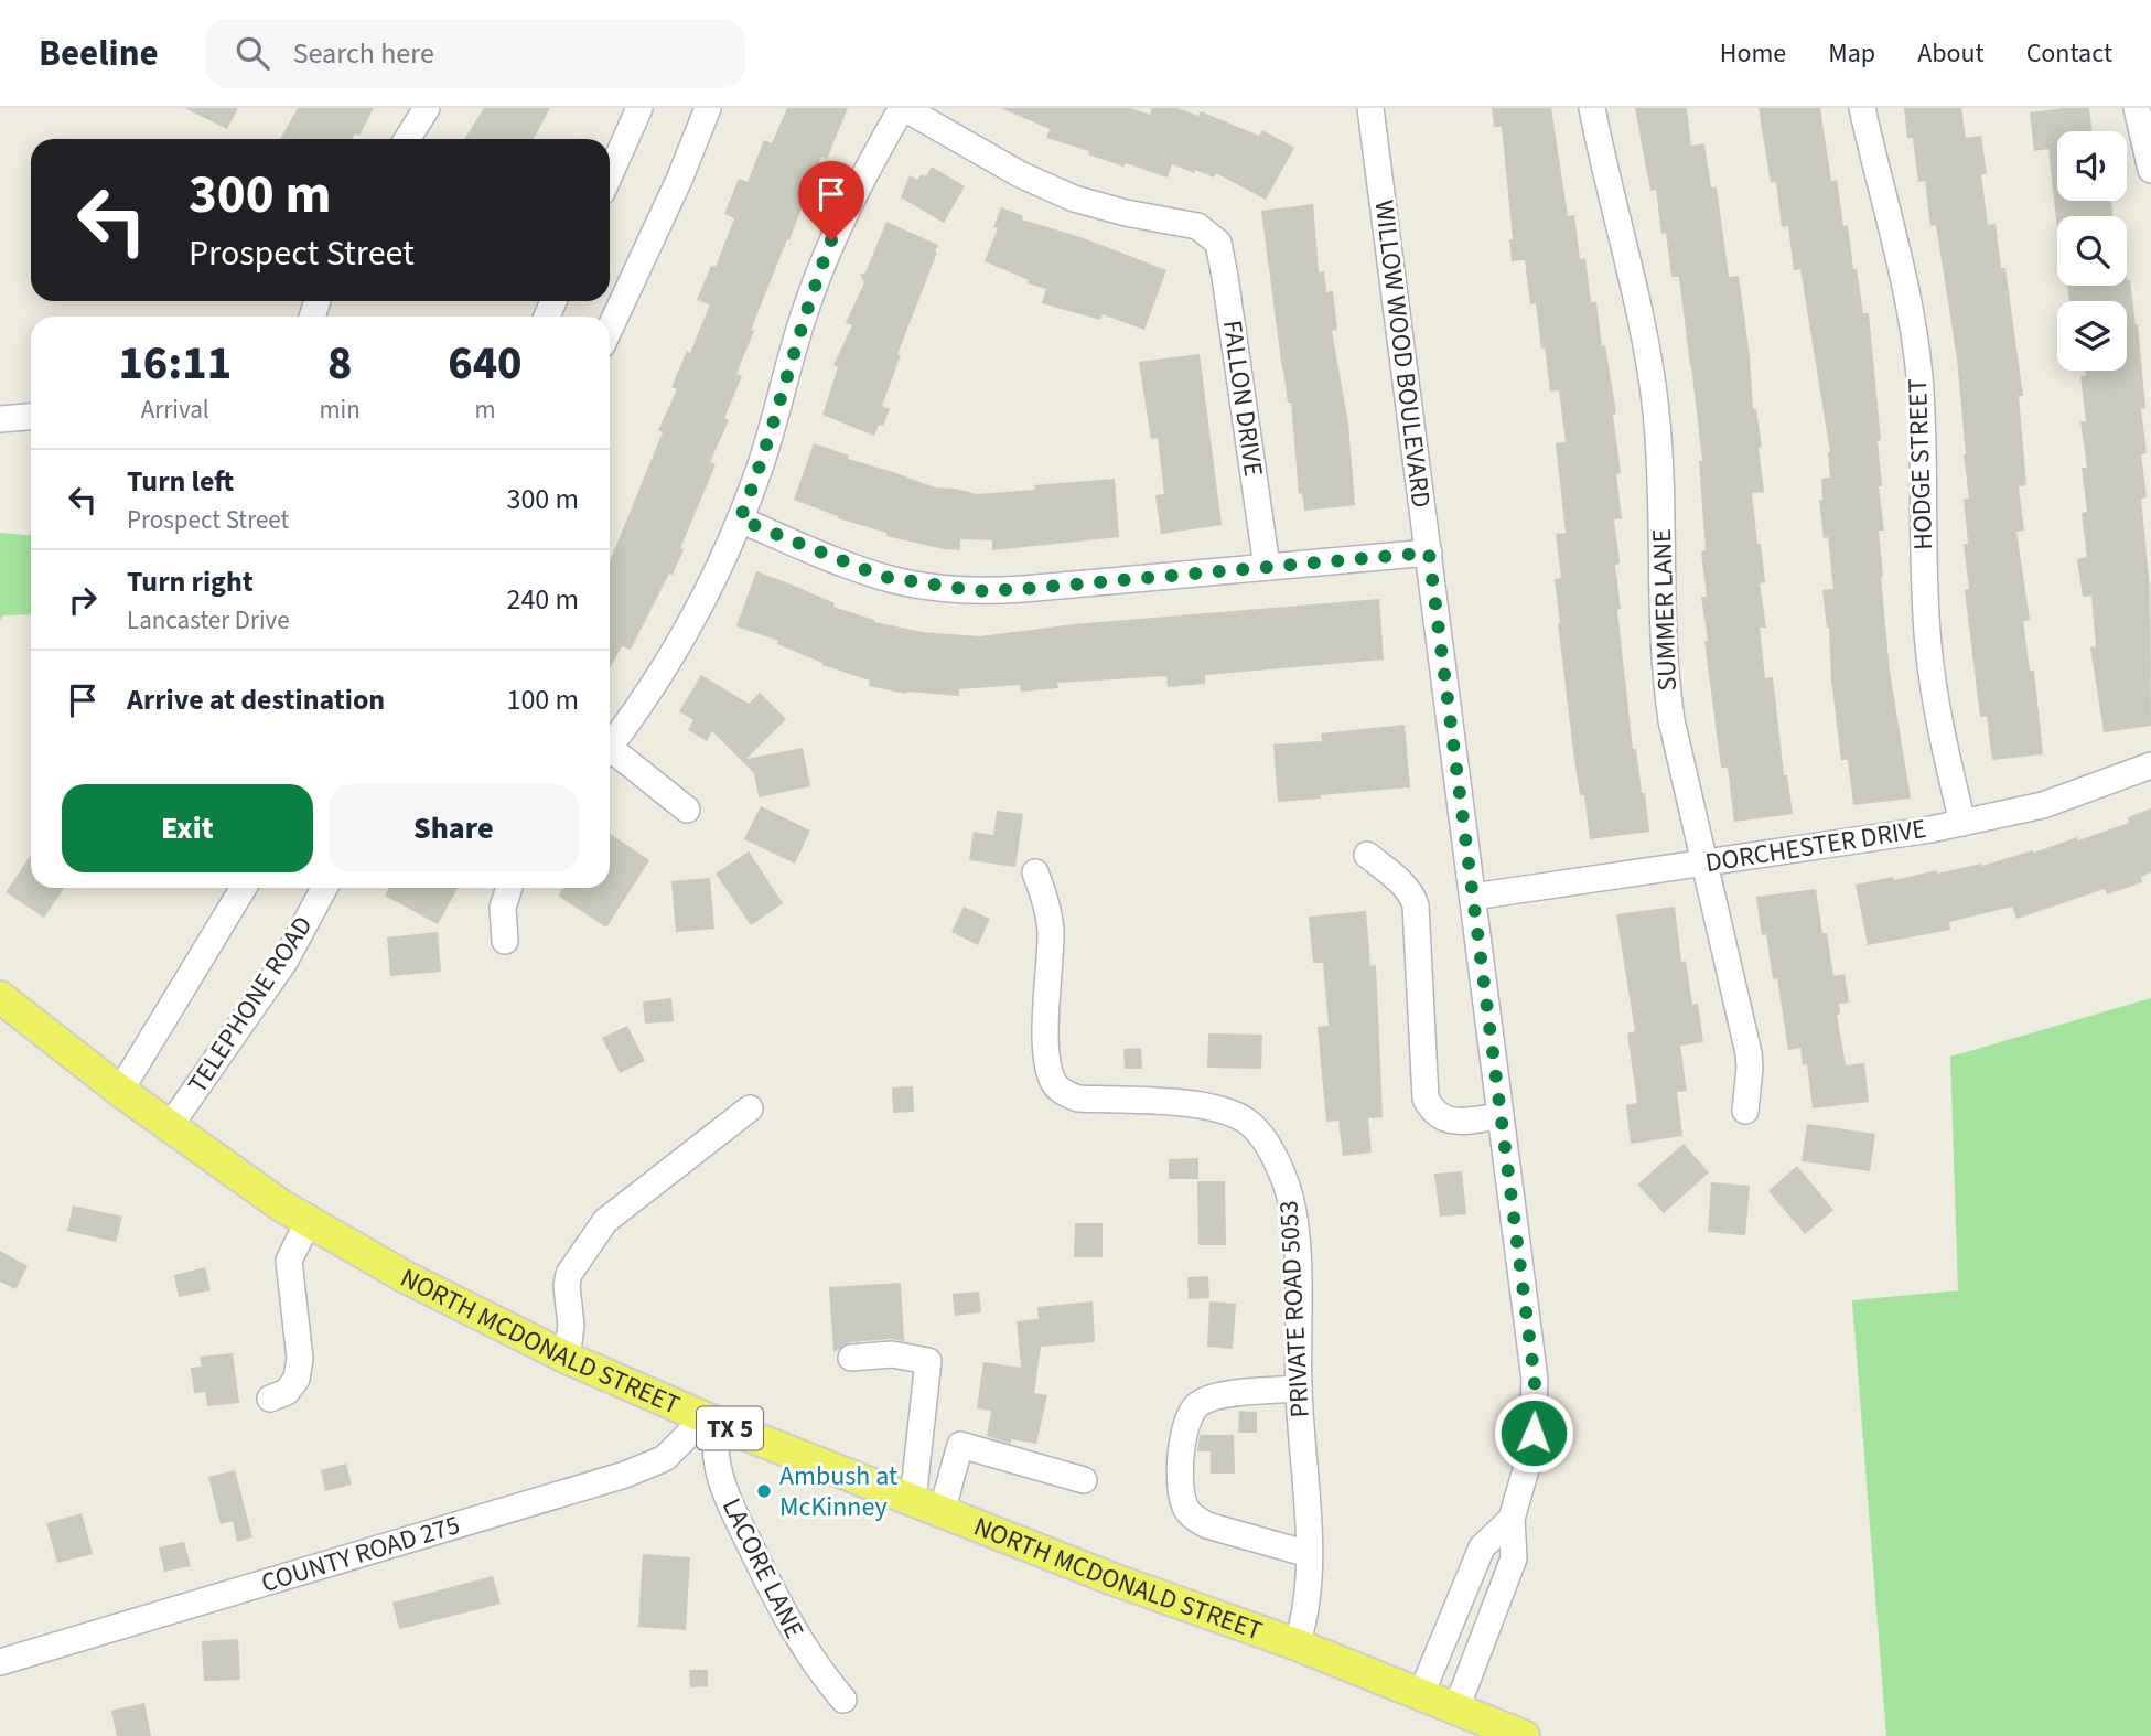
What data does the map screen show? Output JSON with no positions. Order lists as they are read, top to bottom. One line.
{"streets":{"main road":["NORTH MCDONALD STREET","TX 5"],"street":["WILLOW WOOD BOULEVARD","FALLON DRIVE","HODGE STREET","SUMMER LANE","DORCHESTER DRIVE","TELEPHONE ROAD","PRIVATE ROAD 5053","COUNTY ROAD 275","LACORE LANE"]},"crossings":[["WILLOW WOOD BOULEVARD","DORCHESTER DRIVE"],["WILLOW WOOD BOULEVARD","NORTH MCDONALD STREET"],["HODGE STREET","DORCHESTER DRIVE"],["SUMMER LANE","DORCHESTER DRIVE"],["TELEPHONE ROAD","NORTH MCDONALD STREET"],["PRIVATE ROAD 5053","NORTH MCDONALD STREET"],["NORTH MCDONALD STREET","COUNTY ROAD 275"],["NORTH MCDONALD STREET","LACORE LANE"],["COUNTY ROAD 275","LACORE LANE"]],"places":["Ambush at McKinney"],"page":{"header":"Beeline","search":"Search here","nav":["Home","Map","About","Contact"],"turn":["300 m","Prospect Street"],"eta":["16:11","Arrival","8","min","640","m"],"list":[{"name":"Turn left","note":"Prospect Street","value":"300 m"},{"name":"Turn right","note":"Lancaster Drive","value":"240 m"},{"name":"Arrive at destination","value":"100 m"}],"buttons":["Exit","Share"]}}
